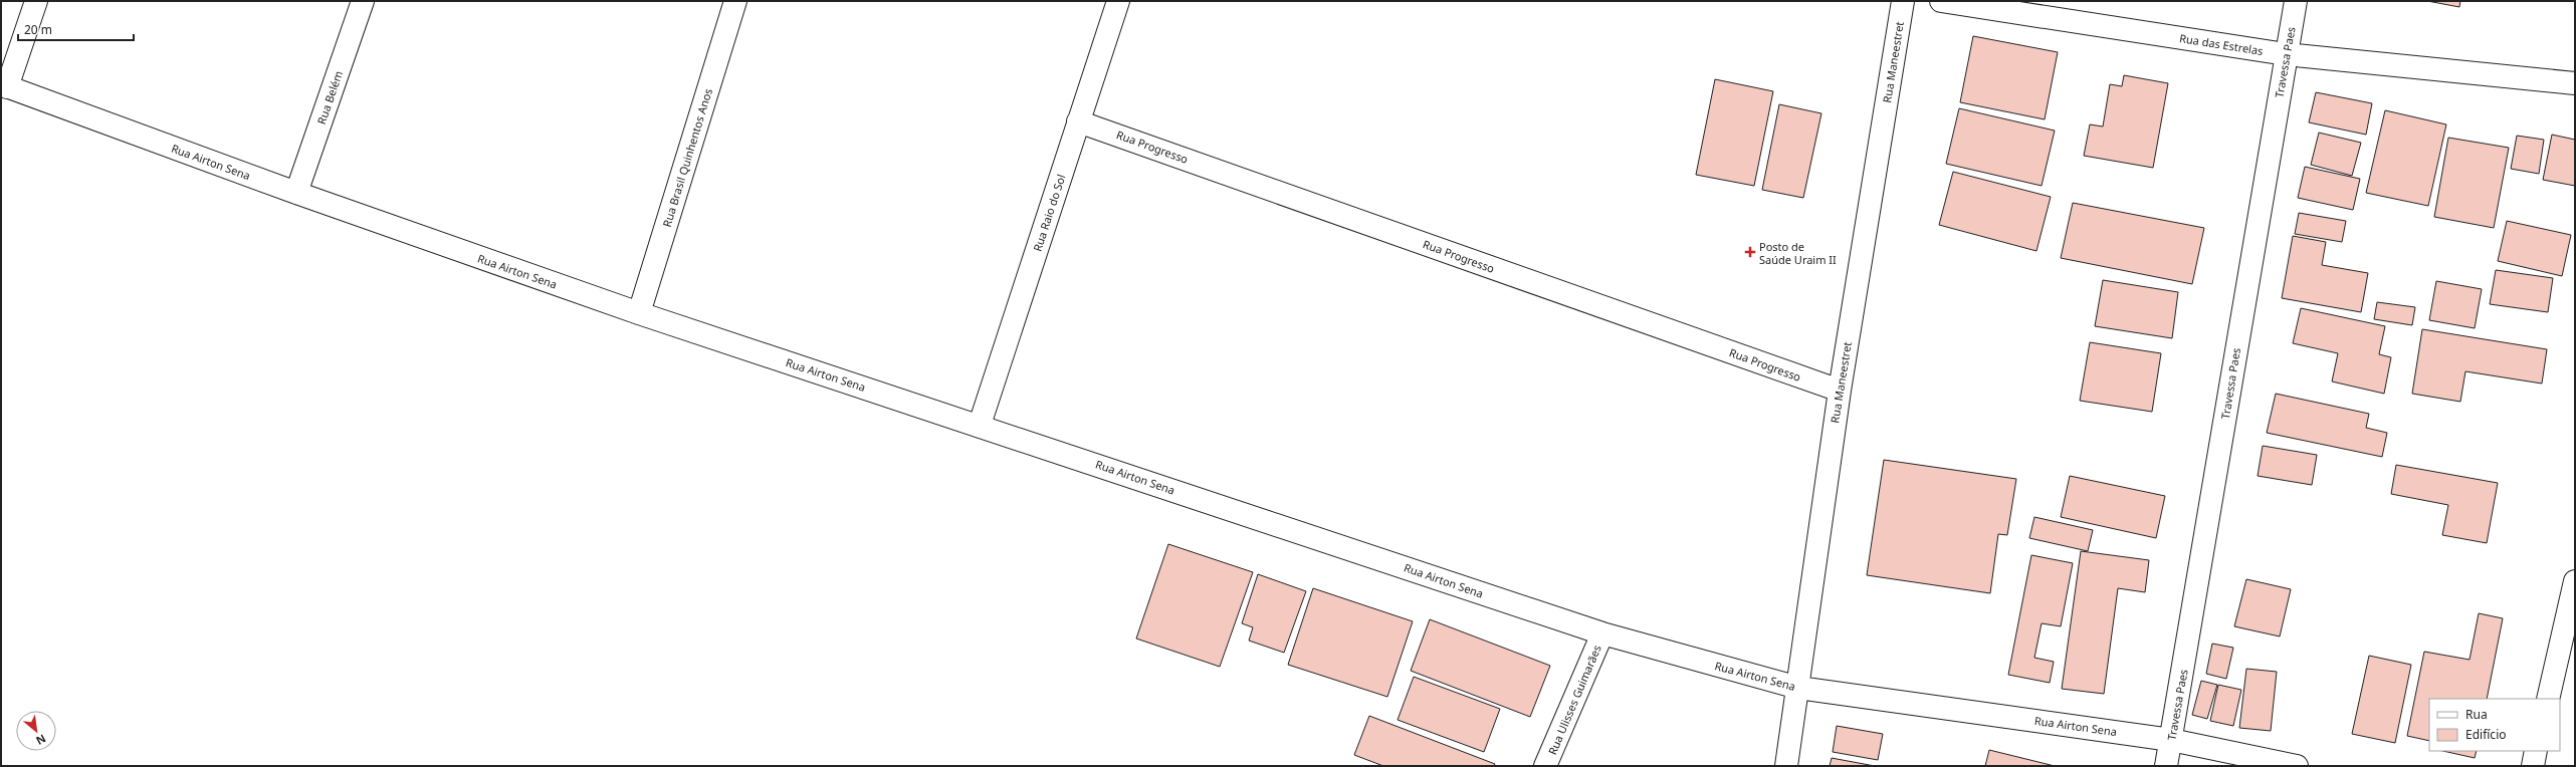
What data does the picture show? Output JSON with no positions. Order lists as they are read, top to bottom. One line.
{"streets":{"street":["Rua das Estrelas","Rua Maneestret","Travessa Paes","Rua Belém","Rua Progresso","Rua Brasil Quinhentos Anos","Rua Airton Sena","Rua Raio do Sol","Rua Ulisses Guimarães"]},"crossings":[["Rua das Estrelas","Travessa Paes"],["Rua Maneestret","Rua Progresso"],["Rua Maneestret","Rua Airton Sena"],["Travessa Paes","Rua Airton Sena"],["Rua Belém","Rua Airton Sena"],["Rua Progresso","Rua Raio do Sol"],["Rua Brasil Quinhentos Anos","Rua Airton Sena"],["Rua Airton Sena","Rua Raio do Sol"],["Rua Airton Sena","Rua Ulisses Guimarães"]],"places":{"health":["Posto de Saúde Uraim II"]},"legend":["Rua","Edifício"],"scale_bar":"20 m","north":"bottom right"}
